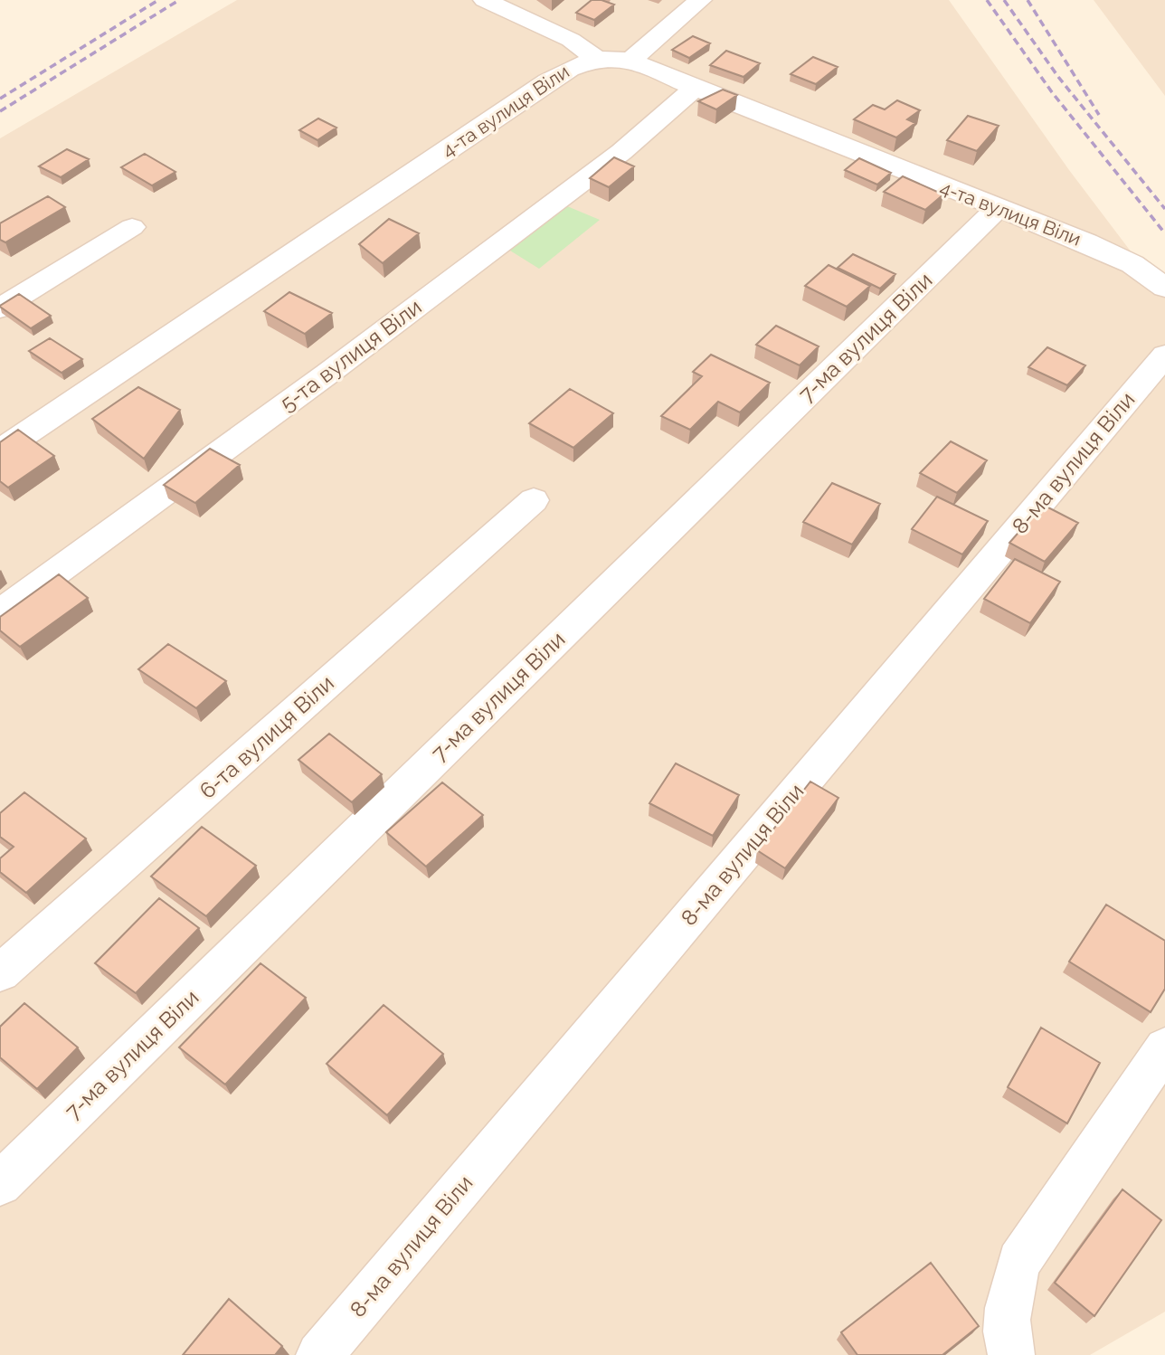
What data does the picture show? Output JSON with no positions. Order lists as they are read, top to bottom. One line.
{"streets":{"street":["4-та вулиця Віли","7-ма вулиця Віли","5-та вулиця Віли","8-ма вулиця Віли","6-та вулиця Віли"]},"crossings":[["4-та вулиця Віли","7-ма вулиця Віли"],["4-та вулиця Віли","5-та вулиця Віли"]]}
